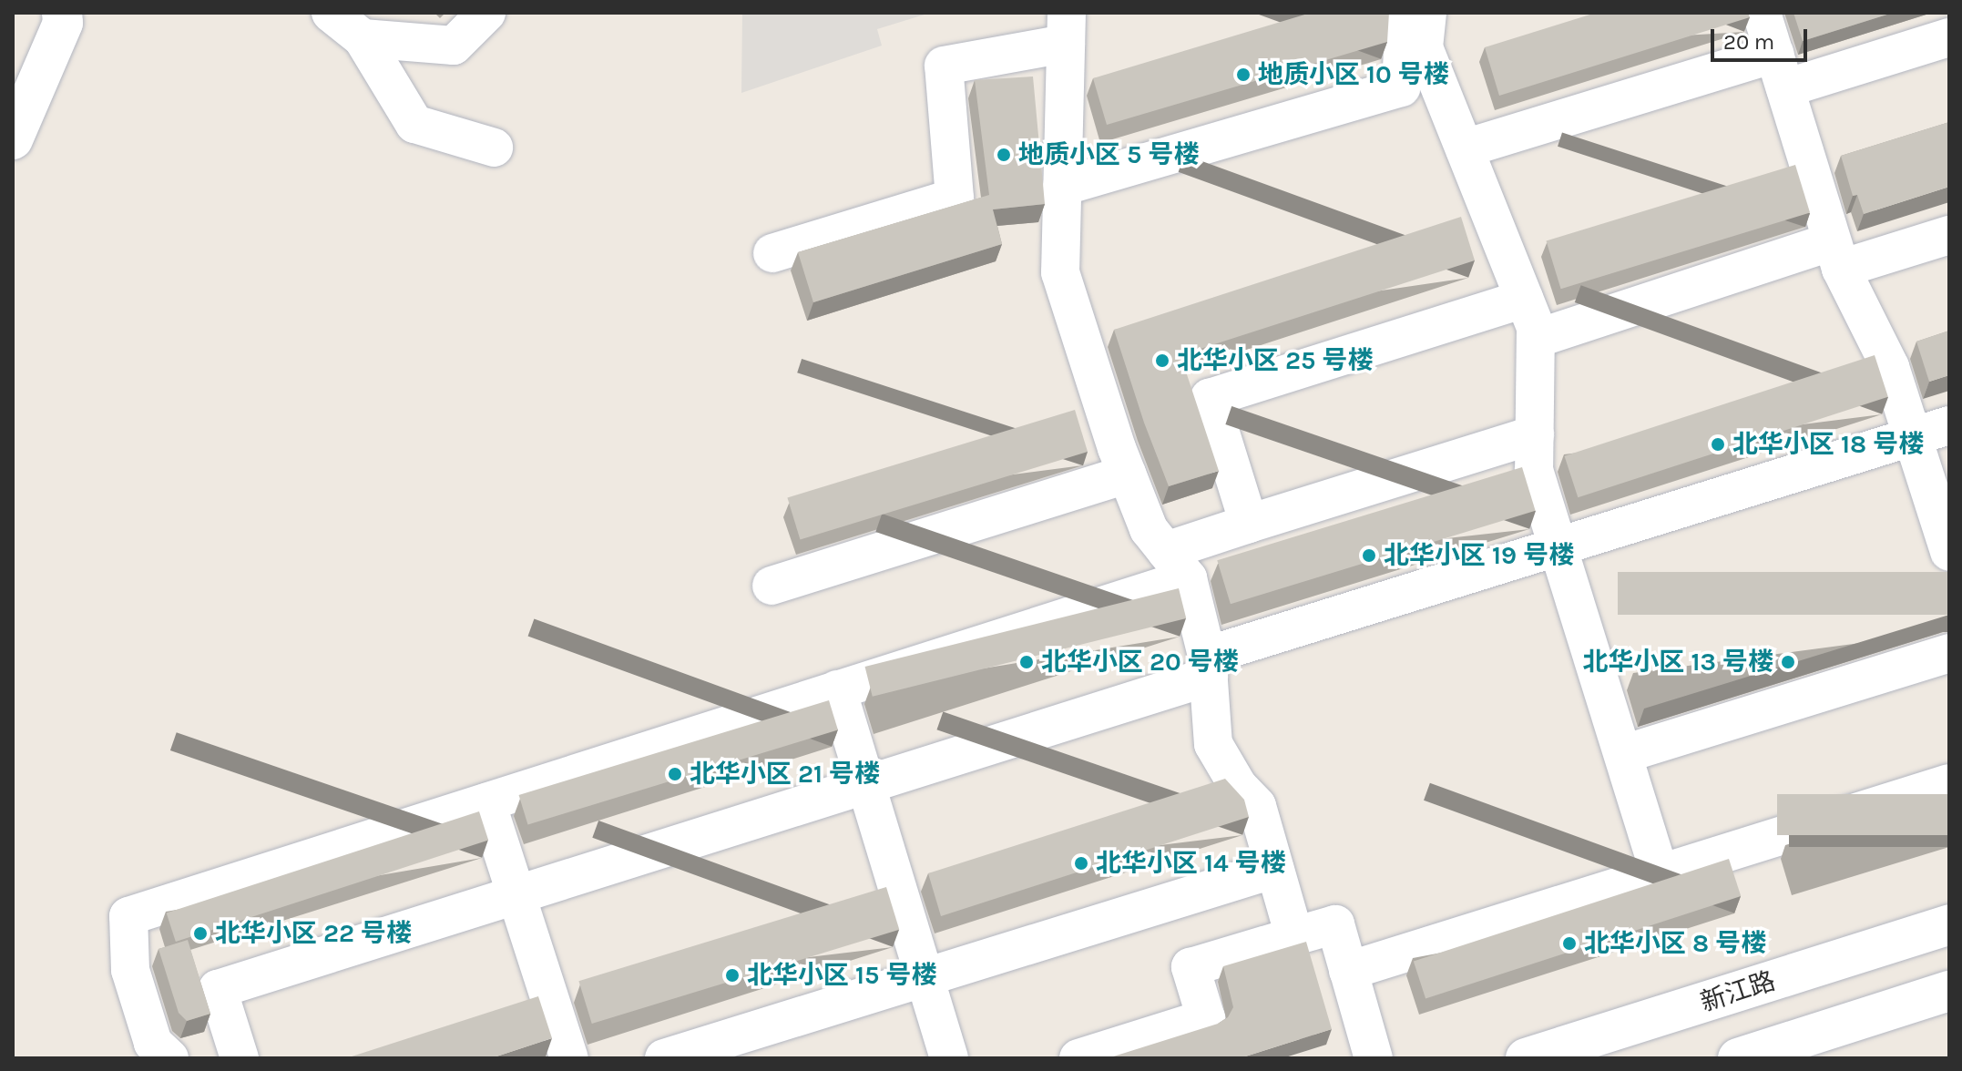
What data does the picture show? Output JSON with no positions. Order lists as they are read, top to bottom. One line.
{"streets":{"main road":["新江路"]},"places":["地质小区 10 号楼","地质小区 5 号楼","北华小区 25 号楼","北华小区 18 号楼","北华小区 19 号楼","北华小区 20 号楼","北华小区 13 号楼","北华小区 21 号楼","北华小区 14 号楼","北华小区 22 号楼","北华小区 8 号楼","北华小区 15 号楼"],"scale_bar":"20 m"}
